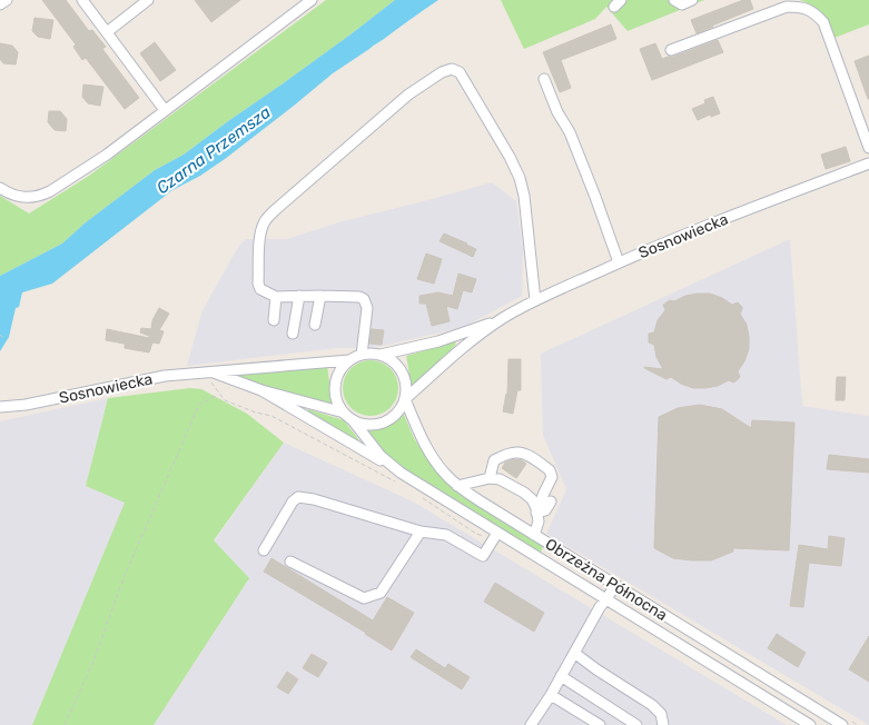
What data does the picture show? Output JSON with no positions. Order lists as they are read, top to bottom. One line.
{"streets":{"street":["Sosnowiecka","Obrzeżna Północna"]},"crossings":[["Sosnowiecka","Obrzeżna Północna"]],"water":["Czarna Przemsza"]}
